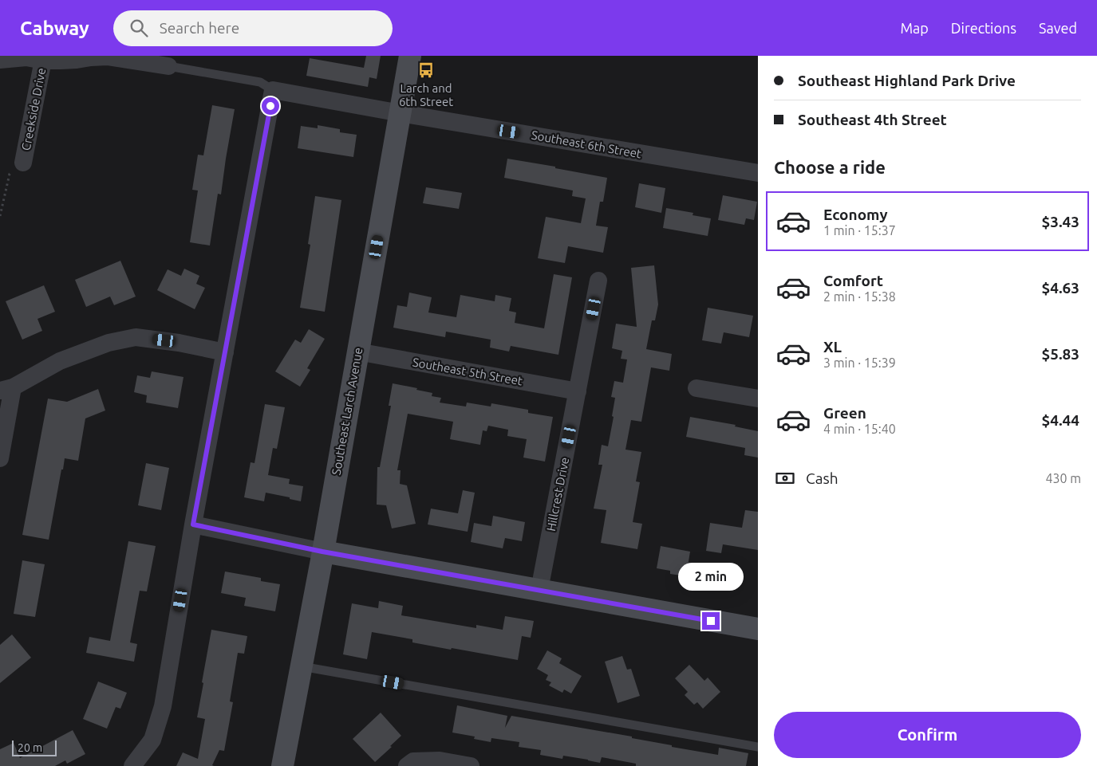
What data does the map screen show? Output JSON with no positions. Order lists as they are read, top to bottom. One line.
{"streets":{"main road":["Southeast Larch Avenue"],"street":["Creekside Drive","Southeast 6th Street","Southeast 5th Street","Hillcrest Drive"]},"crossings":[["Southeast 6th Street","Southeast Larch Avenue"],["Southeast 5th Street","Southeast Larch Avenue"],["Southeast 5th Street","Hillcrest Drive"]],"places":{"bus stop":["Larch and 6th Street"]},"scale_bar":"20 m","page":{"header":"Cabway","search":"Search here","nav":["Map","Directions","Saved"],"banner":["Southeast Highland Park Drive","Southeast 4th Street"],"heading":"Choose a ride","list":[{"name":"Economy","note":"1 min · 15:37","value":"$3.43"},{"name":"Comfort","note":"2 min · 15:38","value":"$4.63"},{"name":"XL","note":"3 min · 15:39","value":"$5.83"},{"name":"Green","note":"4 min · 15:40","value":"$4.44"}],"pay":["Cash","430 m"],"bubble":"2 min","buttons":"Confirm","scale":"20 m"}}
